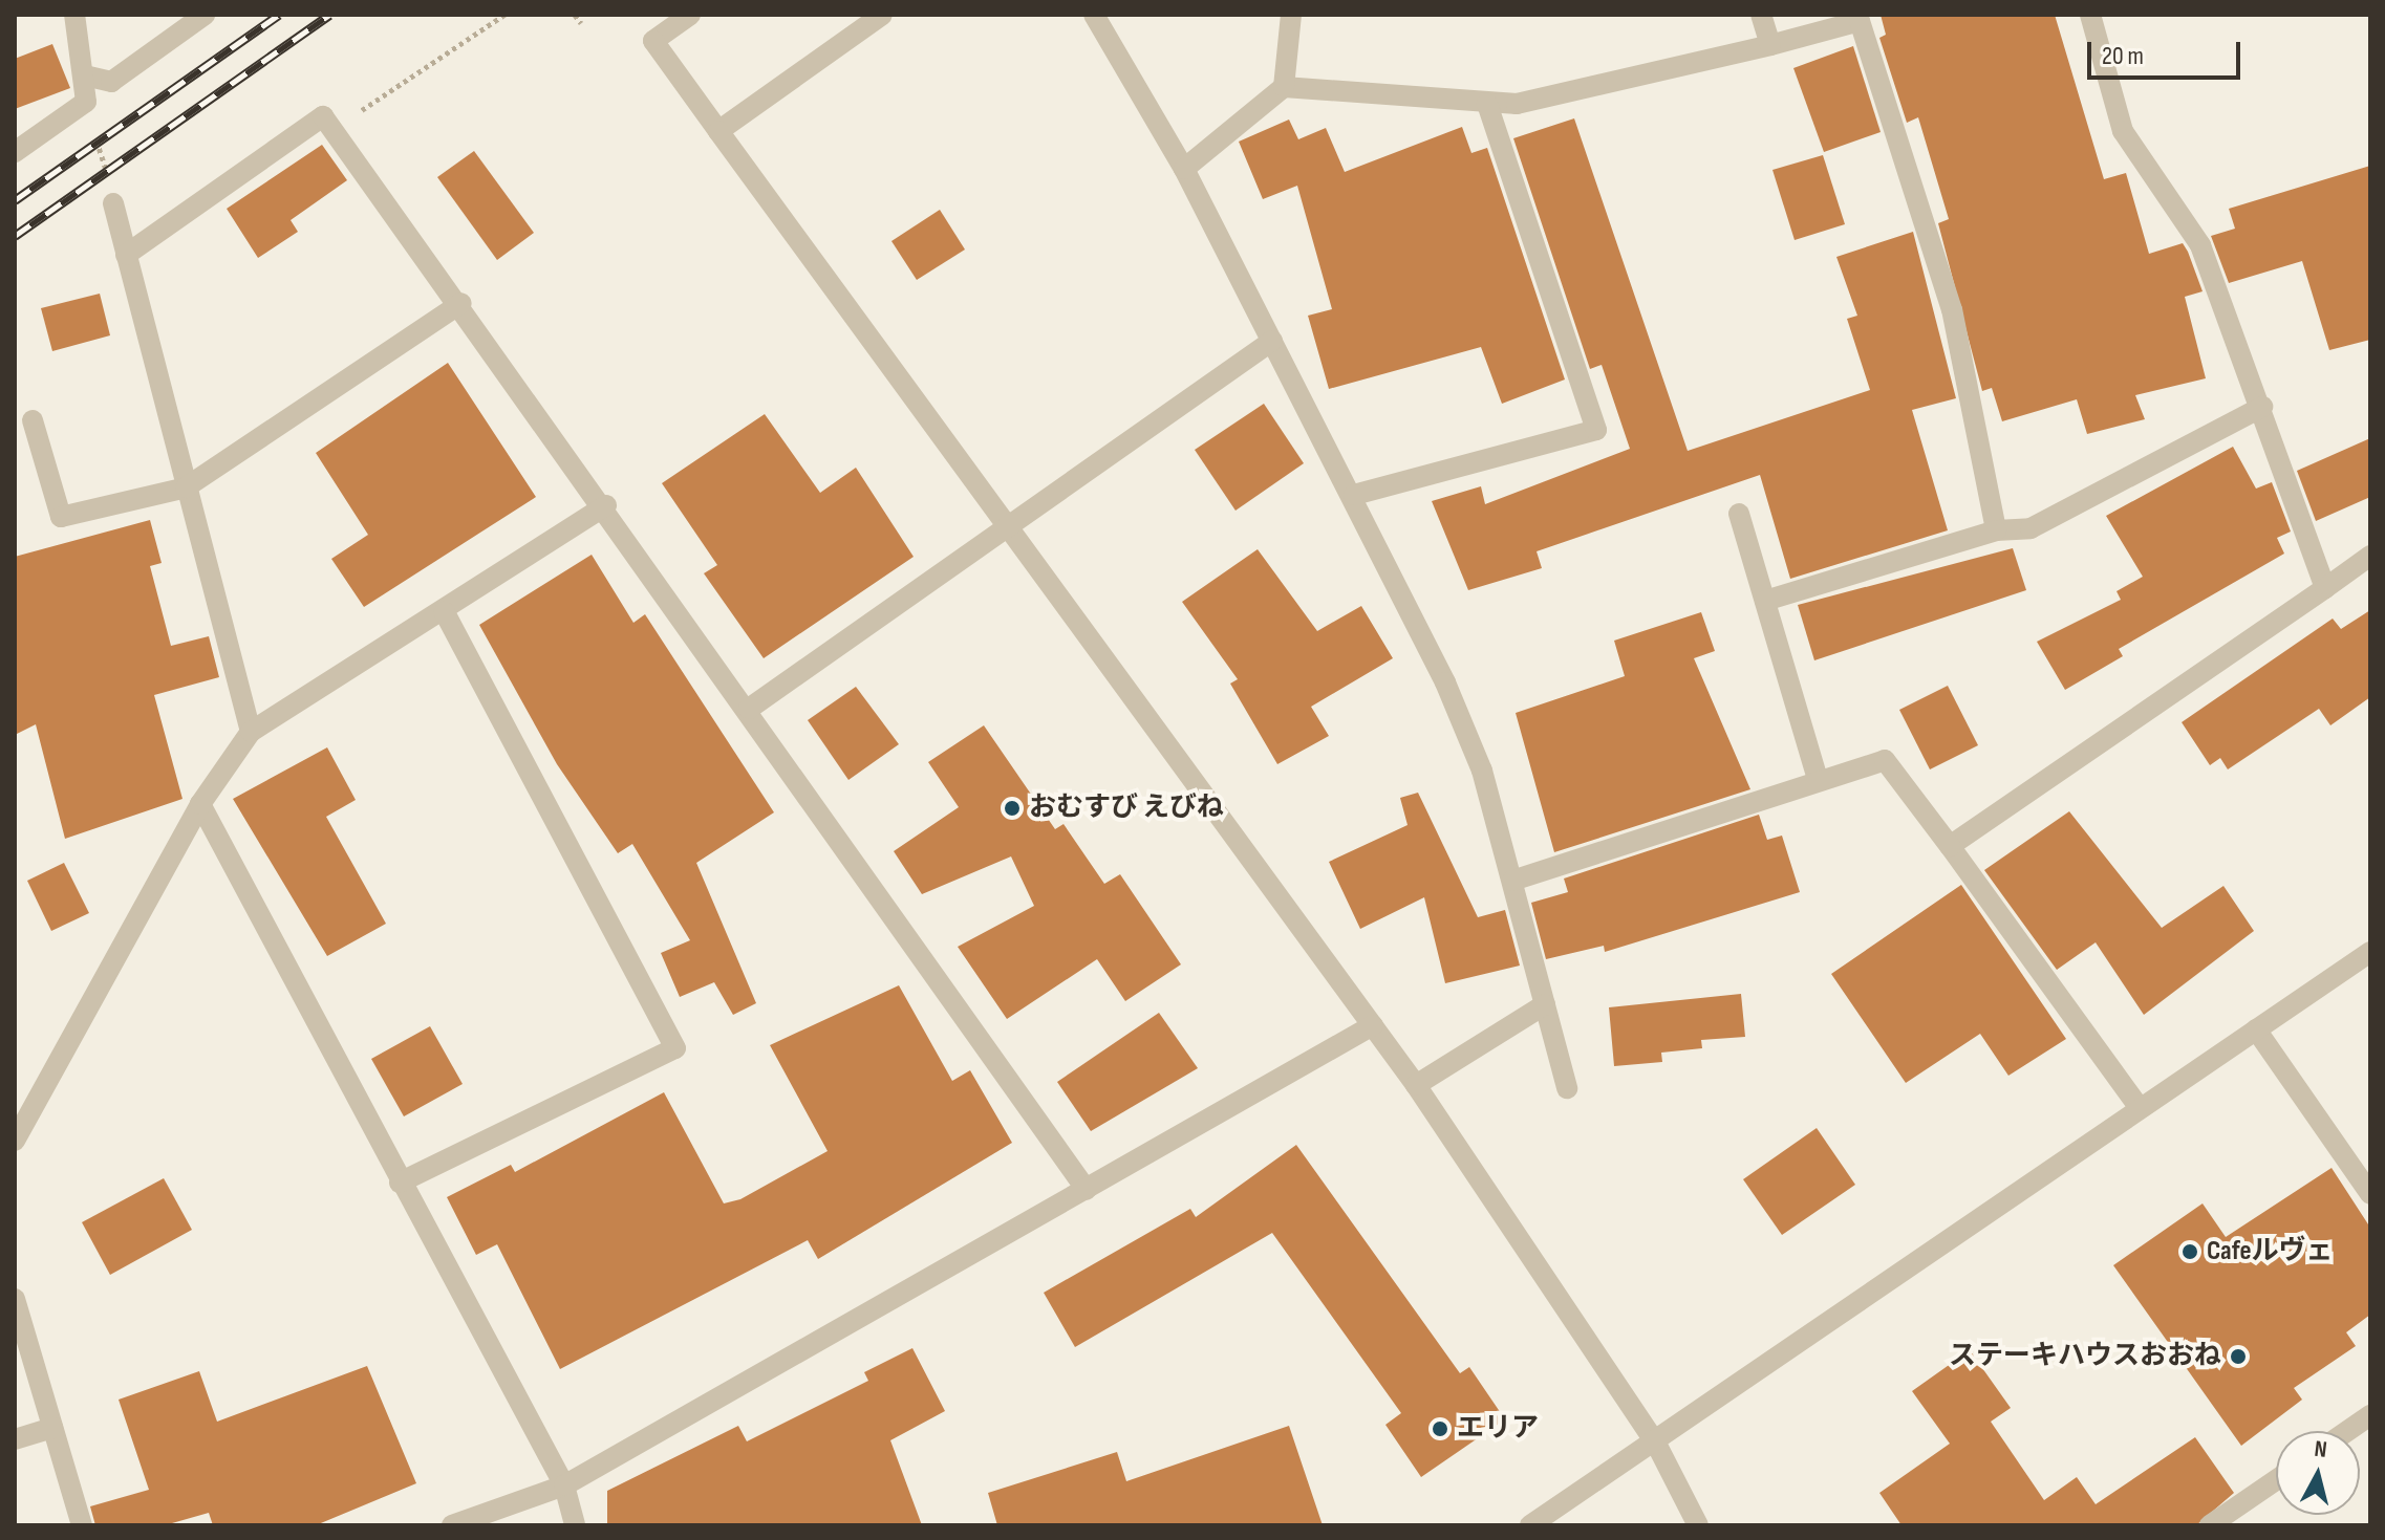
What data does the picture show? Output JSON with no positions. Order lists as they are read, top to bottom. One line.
{"places":["おむすび えびね","Cafeルヴェ","ステーキハウスおおね","エリア"],"scale_bar":"20 m","north":"top"}
